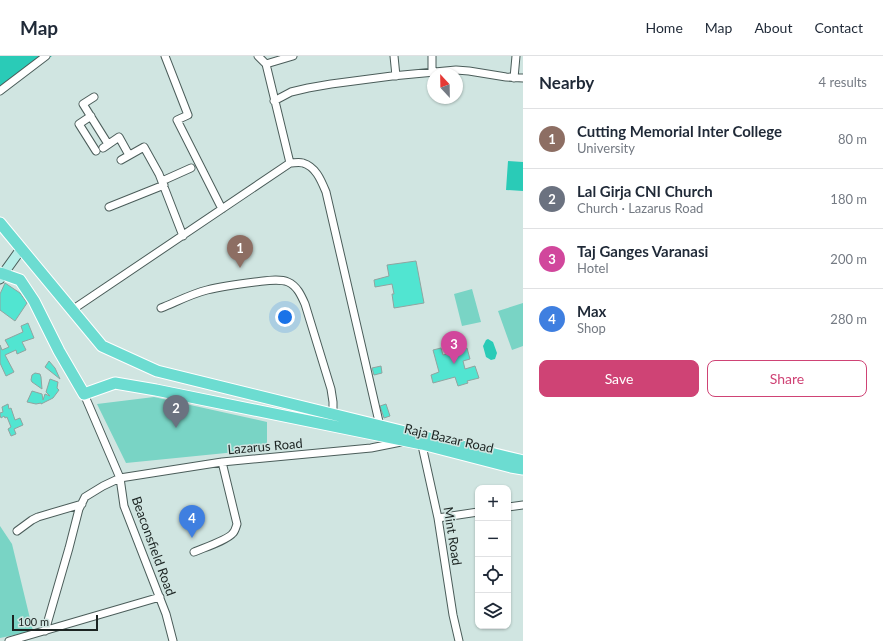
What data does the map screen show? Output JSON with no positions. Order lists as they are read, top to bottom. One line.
{"streets":{"main road":["Raja Bazar Road"],"street":["Lazarus Road","Mint Road","Beaconsfield Road"]},"crossings":[["Raja Bazar Road","Lazarus Road"],["Raja Bazar Road","Mint Road"],["Raja Bazar Road","Beaconsfield Road"],["Lazarus Road","Beaconsfield Road"]],"scale_bar":"100 m","north":"top","page":{"header":"Map","nav":["Home","Map","About","Contact"],"heading":["Nearby","4 results"],"list":[{"mark":"1","name":"Cutting Memorial Inter College","note":"University","value":"80 m"},{"mark":"2","name":"Lal Girja CNI Church","note":"Church · Lazarus Road","value":"180 m"},{"mark":"3","name":"Taj Ganges Varanasi","note":"Hotel","value":"200 m"},{"mark":"4","name":"Max","note":"Shop","value":"280 m"}],"pins":["1","3","2","4"],"buttons":["Save","Share"],"map_buttons":["+","−"],"scale":"100 m"}}
